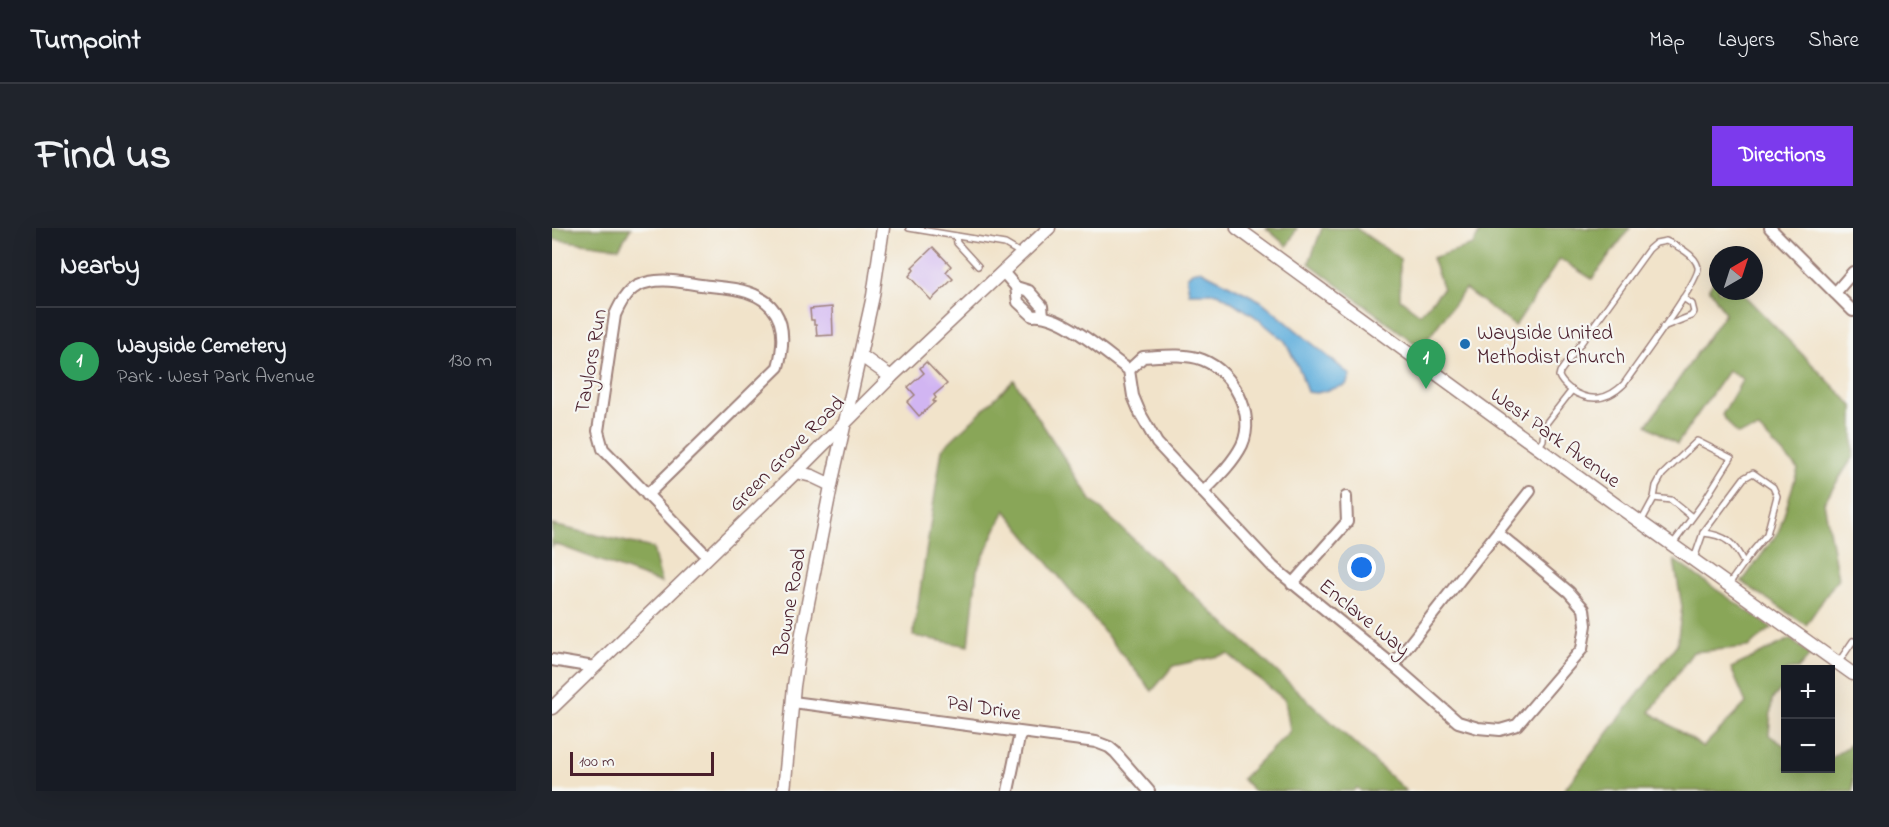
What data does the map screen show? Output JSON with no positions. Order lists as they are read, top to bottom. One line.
{"streets":{"street":["Taylors Run","West Park Avenue","Green Grove Road","Bowne Road","Enclave Way","Pal Drive"]},"crossings":[["Taylors Run","Green Grove Road"],["Green Grove Road","Bowne Road"],["Bowne Road","Pal Drive"]],"places":["Wayside United Methodist Church"],"scale_bar":"100 m","north":"top right","page":{"header":"Turnpoint","nav":["Map","Layers","Share"],"title":"Find us","buttons":"Directions","heading":"Nearby","list":[{"mark":"1","name":"Wayside Cemetery","note":"Park · West Park Avenue","value":"130 m"}],"pins":"1","map_buttons":["+","−"],"scale":"100 m"}}
